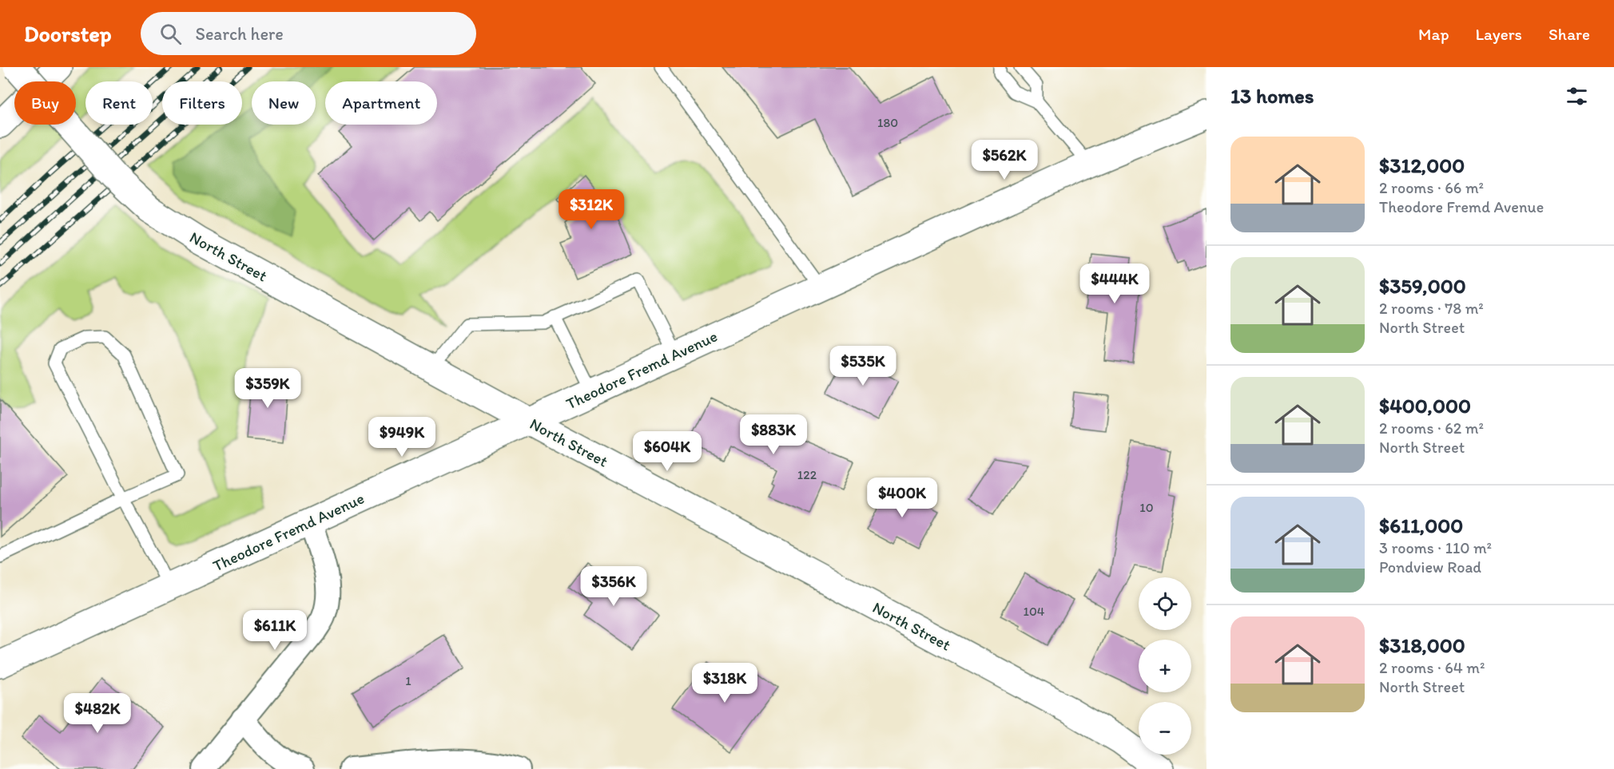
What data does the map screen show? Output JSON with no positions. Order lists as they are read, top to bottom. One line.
{"streets":{"main road":["North Street","Theodore Fremd Avenue"]},"crossings":[["North Street","Theodore Fremd Avenue"]],"house_numbers":["180","122","10","104","1"],"page":{"header":"Doorstep","search":"Search here","nav":["Map","Layers","Share"],"heading":"13 homes","chip":["Buy","Rent","Filters","New","Apartment"],"list":[{"name":"$312,000","note":"2 rooms · 66 m² · Theodore Fremd Avenue"},{"name":"$359,000","note":"2 rooms · 78 m² · North Street"},{"name":"$400,000","note":"2 rooms · 62 m² · North Street"},{"name":"$611,000","note":"3 rooms · 110 m² · Pondview Road"},{"name":"$318,000","note":"2 rooms · 64 m² · North Street"}],"price":["$562K","$312K","$444K","$535K","$359K","$883K","$949K","$604K","$400K","$356K","$611K","$318K","$482K"],"map_buttons":["+","−"]}}
